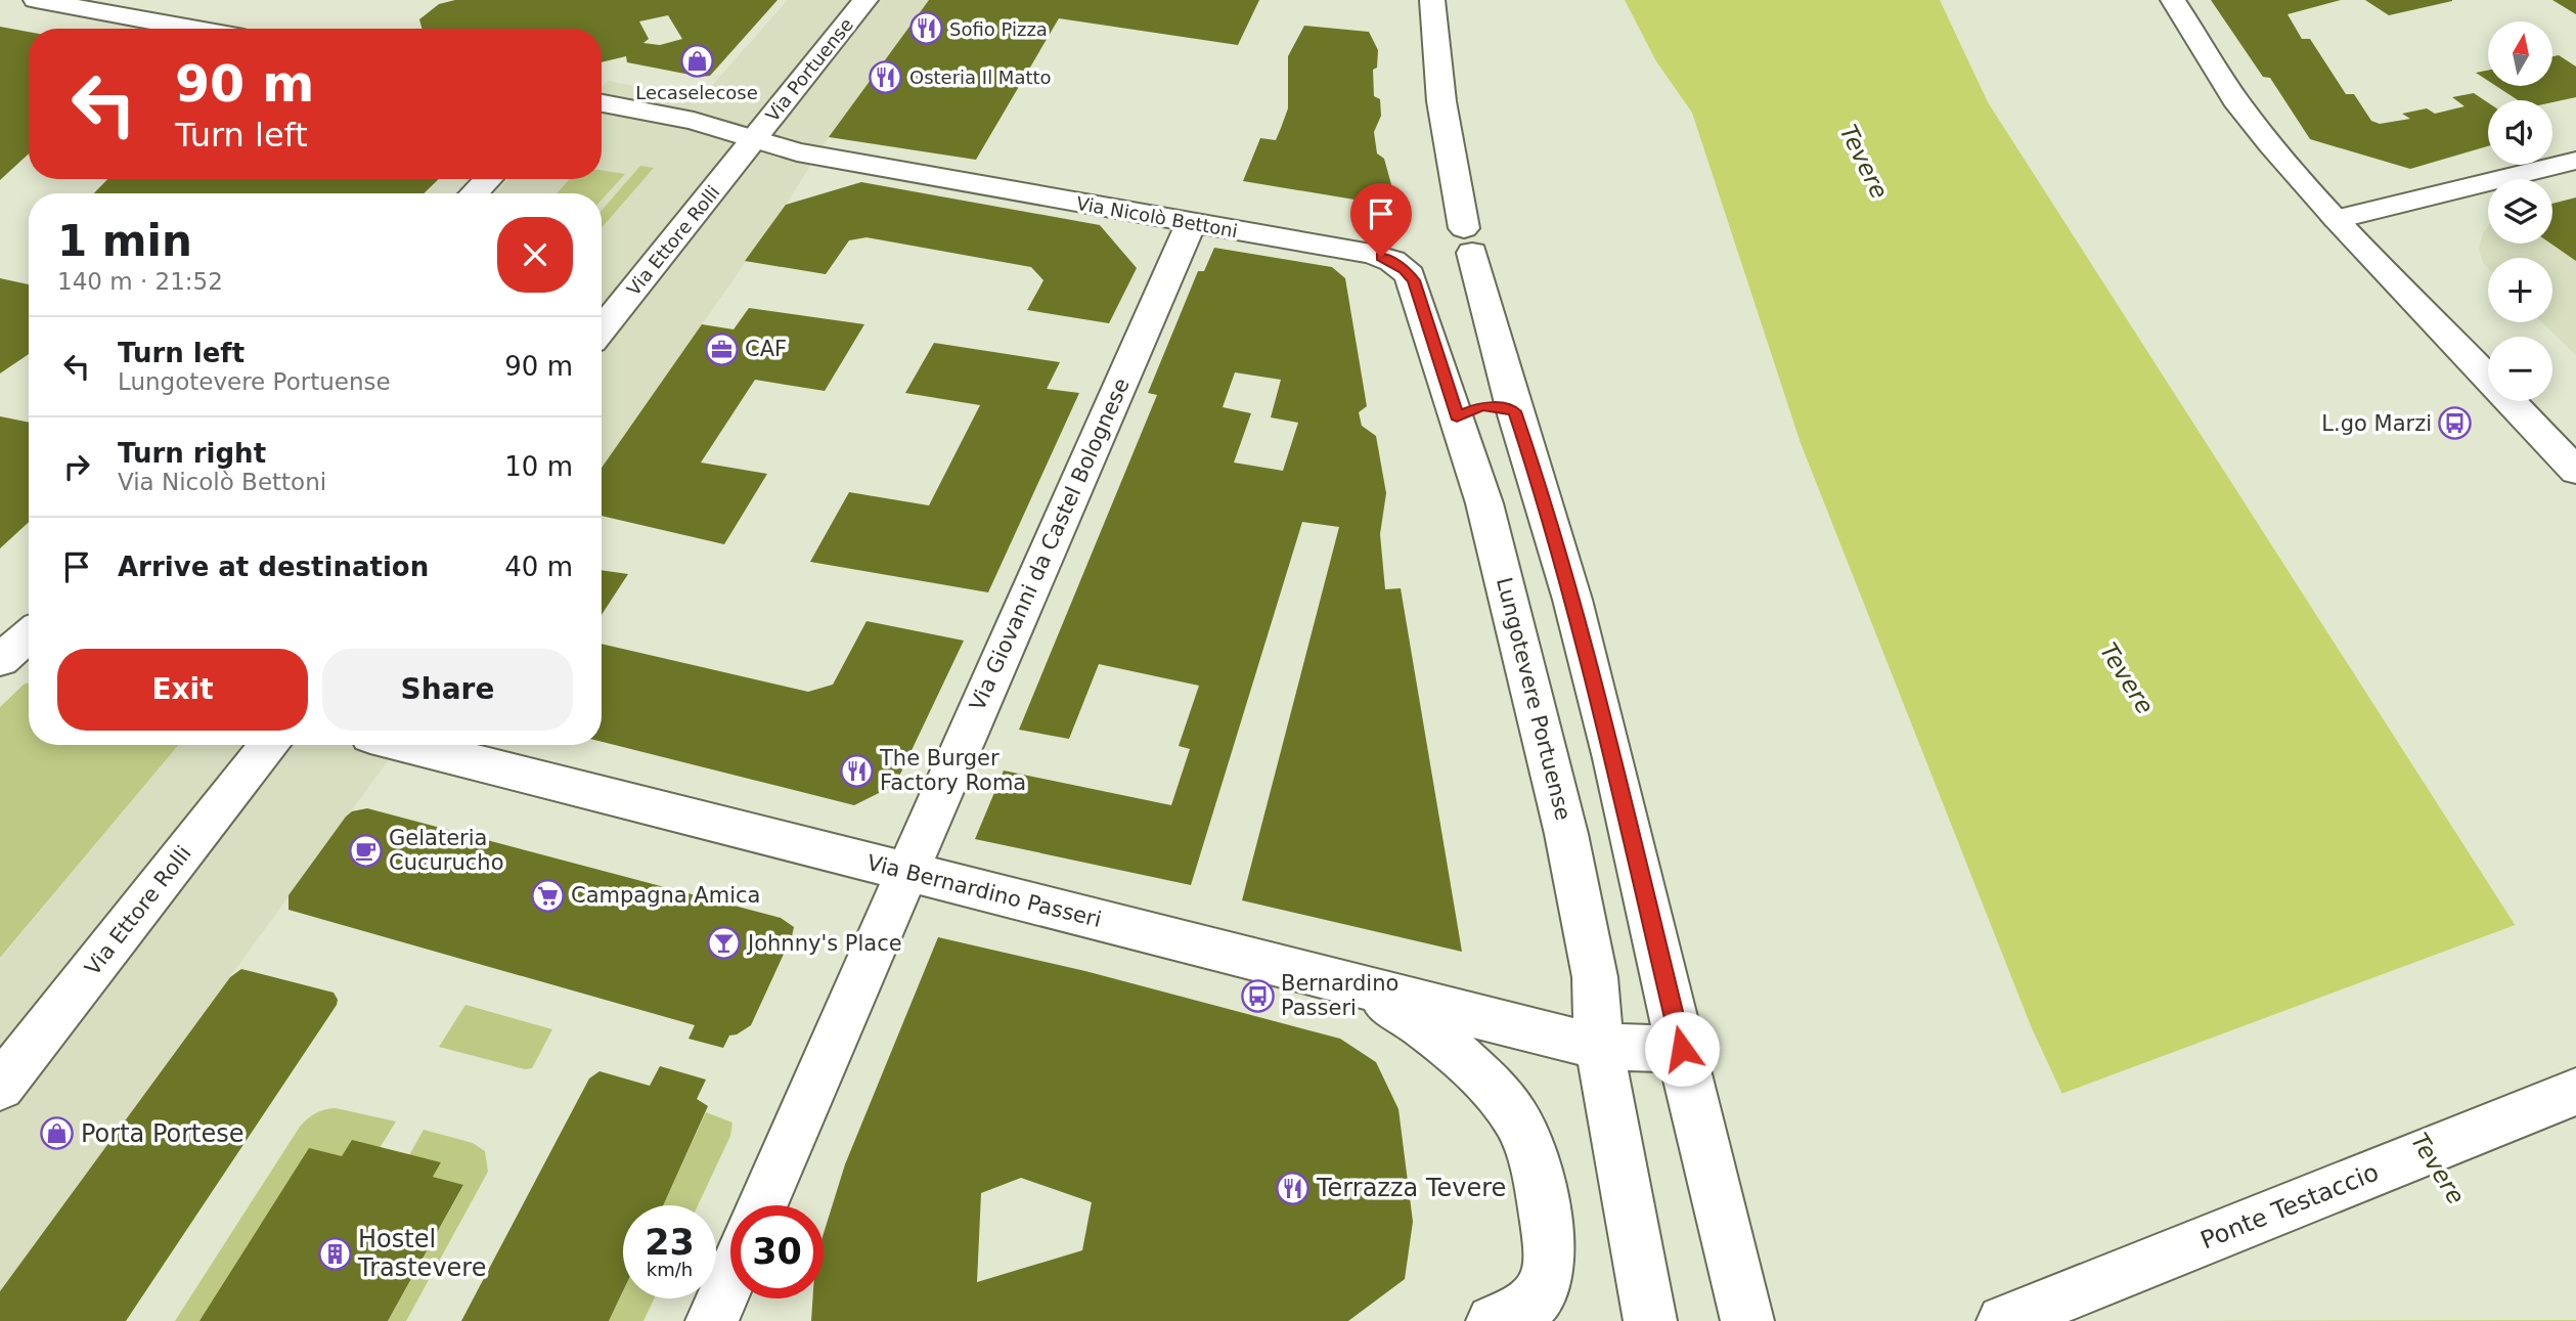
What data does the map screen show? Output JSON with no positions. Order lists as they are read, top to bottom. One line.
{"streets":{"street":["Via Portuense","Via Nicolò Bettoni","Via Ettore Rolli","Via Giovanni da Castel Bolognese","Lungotevere Portuense","Via Bernardino Passeri","Ponte Testaccio"]},"crossings":[["Via Portuense","Via Nicolò Bettoni"],["Via Portuense","Via Ettore Rolli"],["Via Nicolò Bettoni","Via Ettore Rolli"],["Via Nicolò Bettoni","Via Giovanni da Castel Bolognese"],["Via Nicolò Bettoni","Lungotevere Portuense"],["Via Giovanni da Castel Bolognese","Via Bernardino Passeri"],["Lungotevere Portuense","Via Bernardino Passeri"]],"water":["Tevere"],"places":{"restaurant":["Sofio Pizza","Osteria Il Matto","The Burger Factory Roma","Terrazza Tevere"],"shop":["Lecaselecose","Porta Portese"],"office":["CAF"],"bus stop":["L.go Marzi","Bernardino Passeri"],"cafe":["Gelateria Cucurucho"],"supermarket":["Campagna Amica"],"bar":["Johnny's Place"],"building":["Hostel Trastevere"]},"north":"top","page":{"map_buttons":["+","−"],"turn":["90 m","Turn left"],"heading":["1 min","140 m · 21:52"],"list":[{"name":"Turn left","note":"Lungotevere Portuense","value":"90 m"},{"name":"Turn right","note":"Via Nicolò Bettoni","value":"10 m"},{"name":"Arrive at destination","value":"40 m"}],"buttons":["Exit","Share"],"speed":"23 km/h","limit":"30"}}
